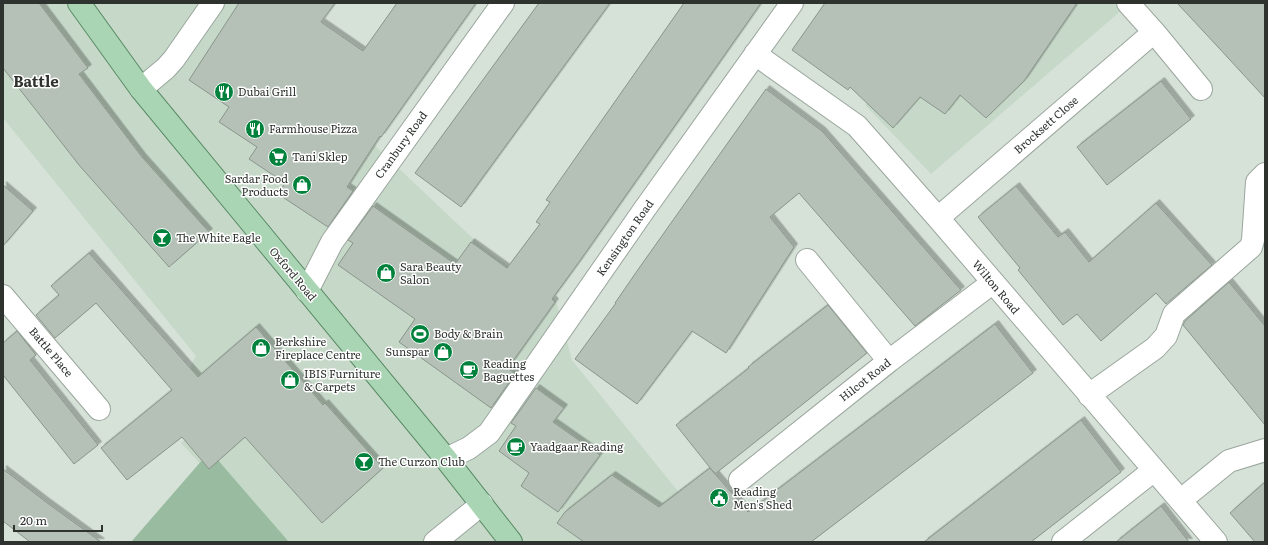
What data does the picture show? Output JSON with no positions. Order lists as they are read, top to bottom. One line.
{"streets":{"main road":["Oxford Road"],"street":["Brocksett Close","Cranbury Road","Kensington Road","Wilton Road","Battle Place","Hilcot Road"]},"crossings":[["Brocksett Close","Wilton Road"],["Cranbury Road","Oxford Road"],["Kensington Road","Oxford Road"],["Kensington Road","Wilton Road"],["Wilton Road","Hilcot Road"]],"districts":["Battle"],"places":{"restaurant":["Dubai Grill","Farmhouse Pizza"],"supermarket":["Tani Sklep"],"shop":["Sardar Food Products","Sara Beauty Salon","Berkshire Fireplace Centre","Sunspar","IBIS Furniture & Carpets"],"bar":["The White Eagle","The Curzon Club"],"sports":["Body & Brain"],"cafe":["Reading Baguettes","Yaadgaar Reading"],"public building":["Reading Men's Shed"]},"scale_bar":"20 m"}
